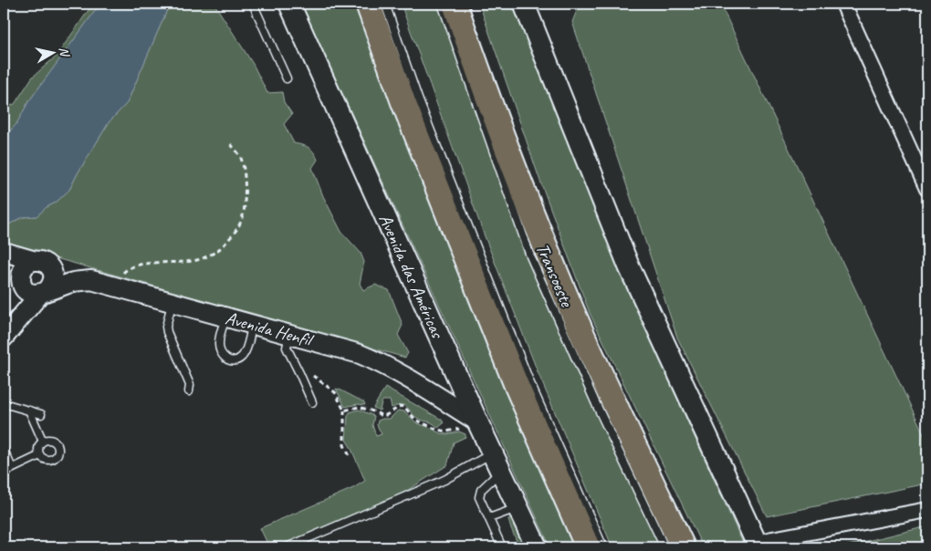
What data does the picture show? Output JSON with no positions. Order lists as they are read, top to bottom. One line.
{"streets":{"main road":["Avenida das Américas"],"street":["Avenida Henfil"],"lane":["Transoeste"]},"crossings":[["Avenida das Américas","Avenida Henfil"]],"north":"right"}
